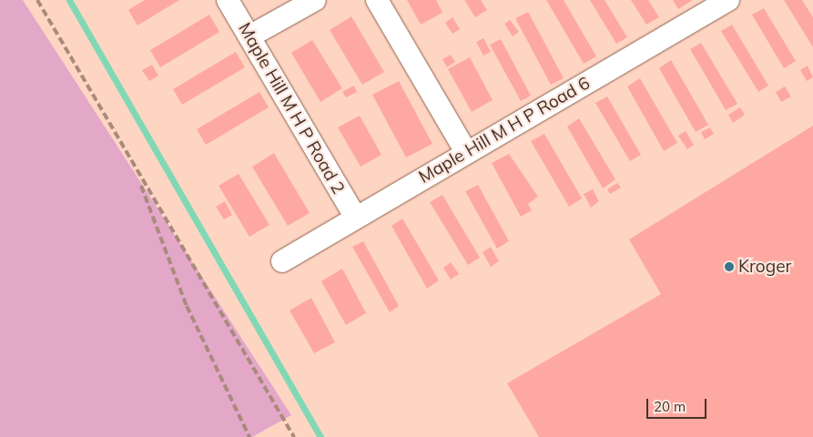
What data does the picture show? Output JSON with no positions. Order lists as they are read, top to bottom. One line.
{"streets":{"street":["Maple Hill M H P Road 2","Maple Hill M H P Road 6"]},"crossings":[["Maple Hill M H P Road 2","Maple Hill M H P Road 6"]],"places":["Kroger"],"scale_bar":"20 m"}
